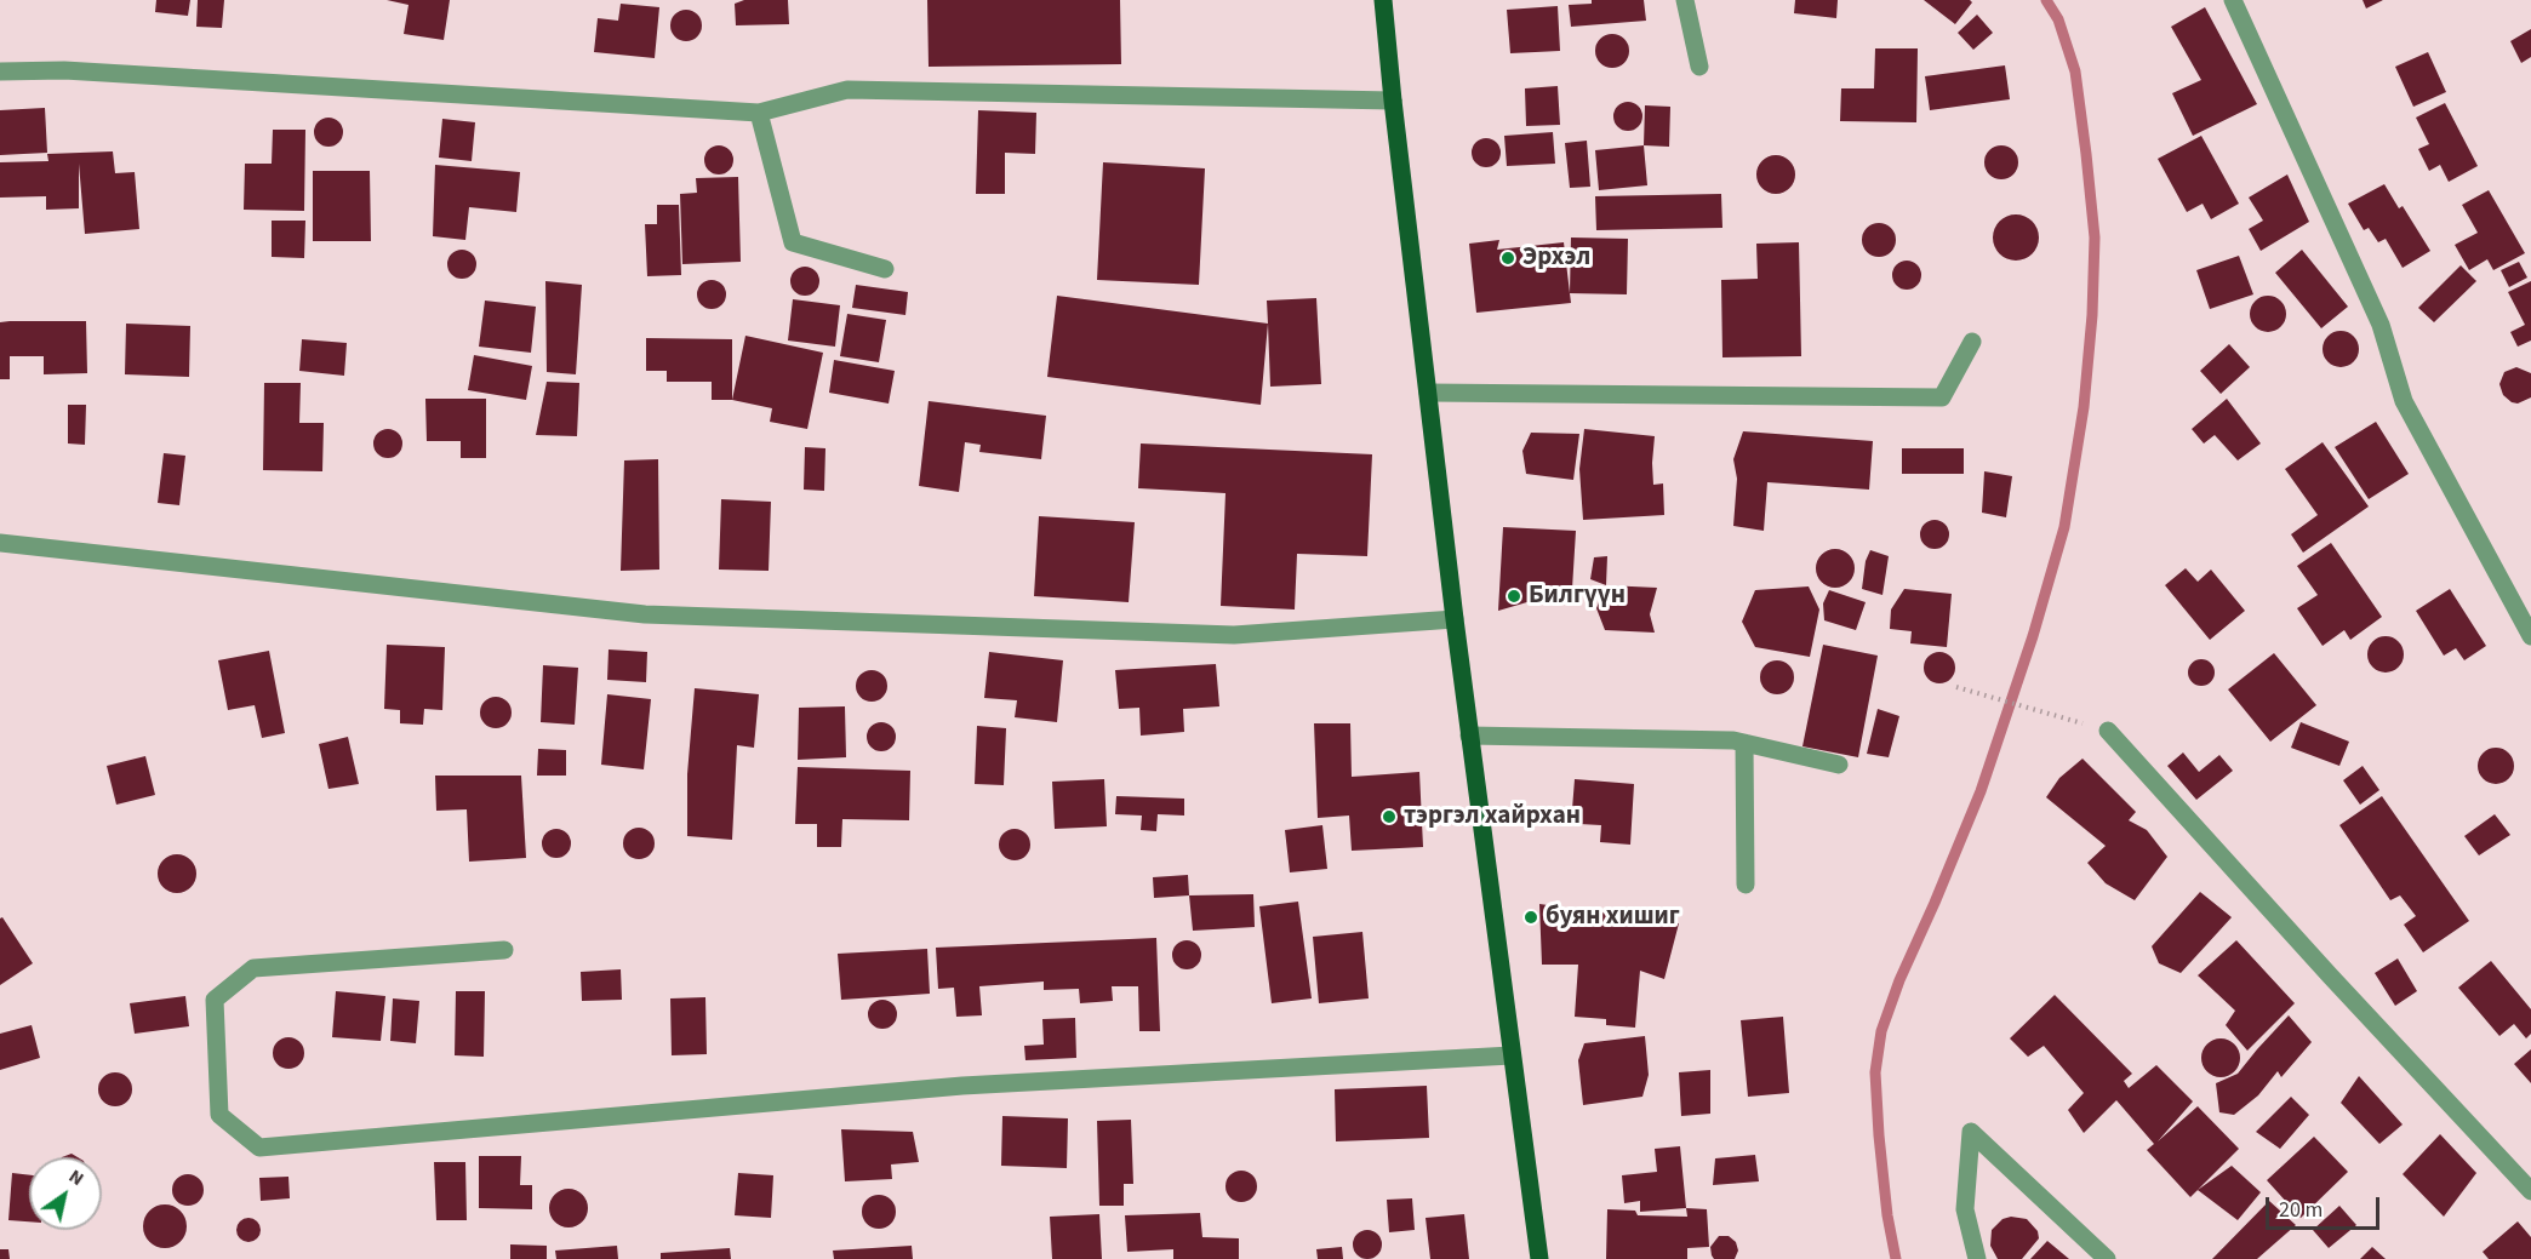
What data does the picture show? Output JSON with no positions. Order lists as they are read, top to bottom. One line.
{"places":["Эрхэл","Билгүүн","тэргэл хайрхан","буян хишиг"],"scale_bar":"20 m","north":"top right"}
